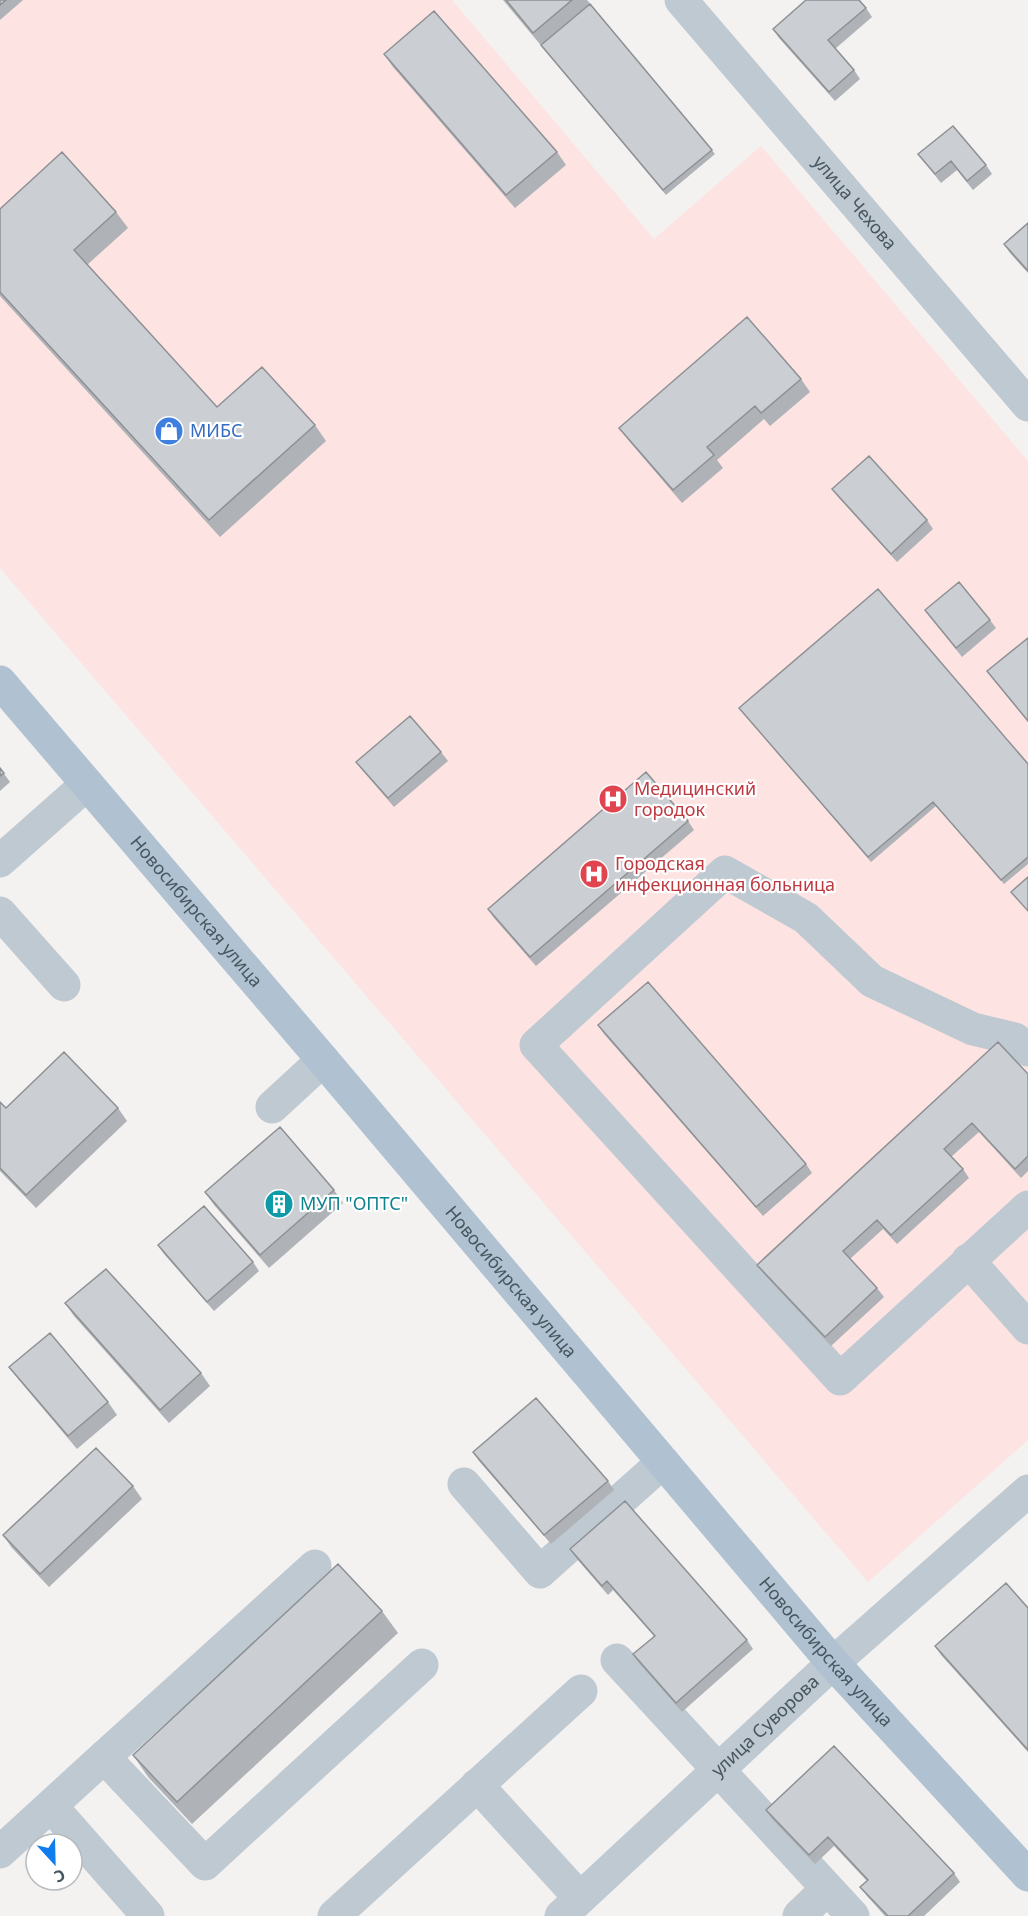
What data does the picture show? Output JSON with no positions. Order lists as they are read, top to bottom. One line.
{"streets":{"main road":["Новосибирская улица"],"street":["улица Чехова","улица Суворова"]},"crossings":[["Новосибирская улица","улица Суворова"]],"places":{"shop":["МИБС"],"hospital":["Медицинский городок","Городская инфекционная больница"],"building":["МУП \"ОПТС\""]},"north":"bottom"}
